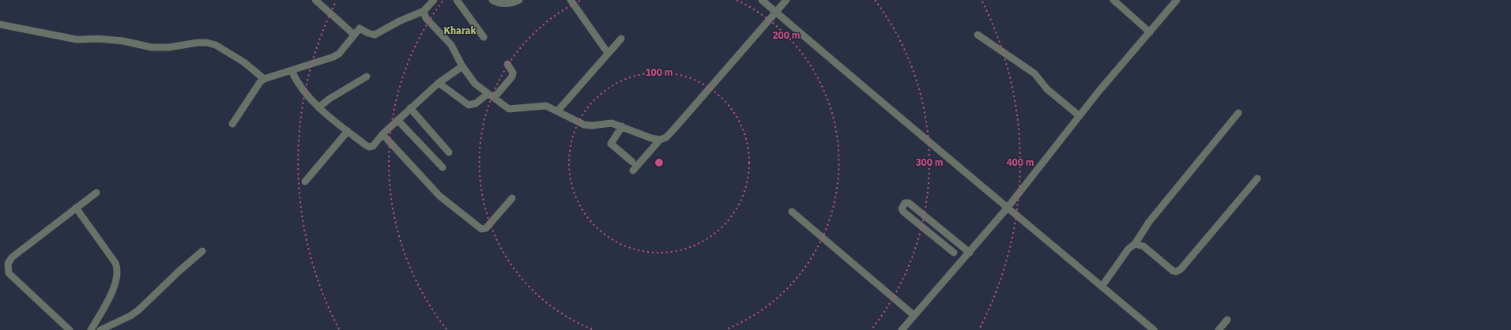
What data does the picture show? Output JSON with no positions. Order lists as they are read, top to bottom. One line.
{"districts":["Kharak"],"rings":["200 m","100 m","300 m","400 m"]}
